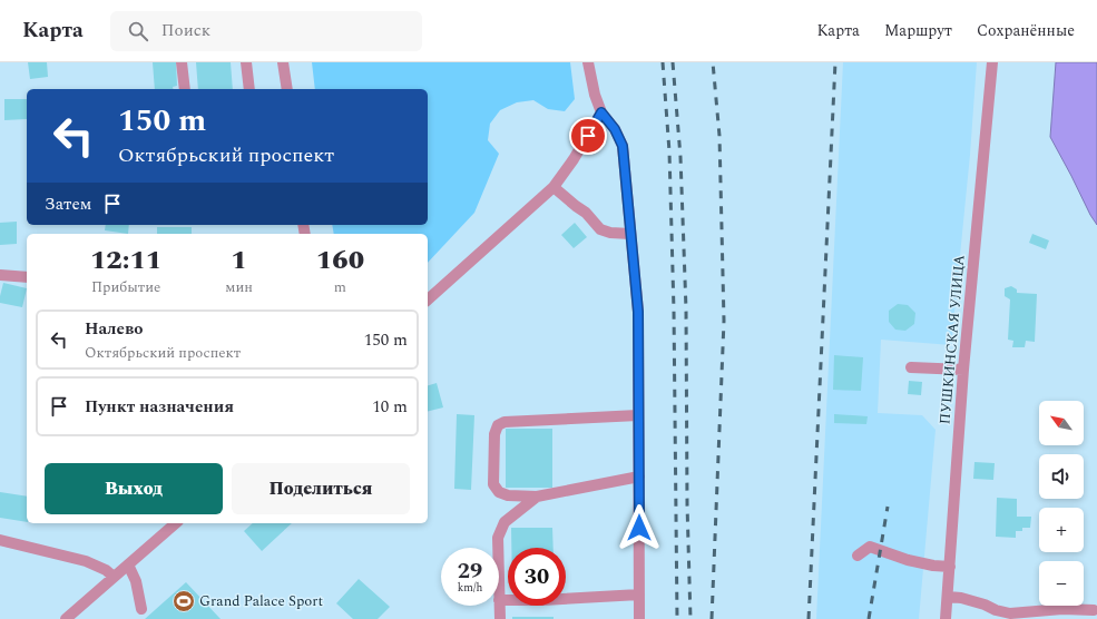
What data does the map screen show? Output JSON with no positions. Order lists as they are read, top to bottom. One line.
{"streets":{"street":["ПУШКИНСКАЯ УЛИЦА"]},"places":{"sports":["Grand Palace Sport"]},"north":"top left","page":{"header":"Карта","search":"Поиск","nav":["Карта","Маршрут","Сохранённые"],"turn":["150 m","Октябрьский проспект"],"then":"Затем","eta":["12:11","Прибытие","1","мин","160","m"],"list":[{"name":"Налево","note":"Октябрьский проспект","value":"150 m"},{"name":"Пункт назначения","value":"10 m"}],"map_buttons":["+","−"],"buttons":["Выход","Поделиться"],"speed":"29 km/h","limit":"30"}}
